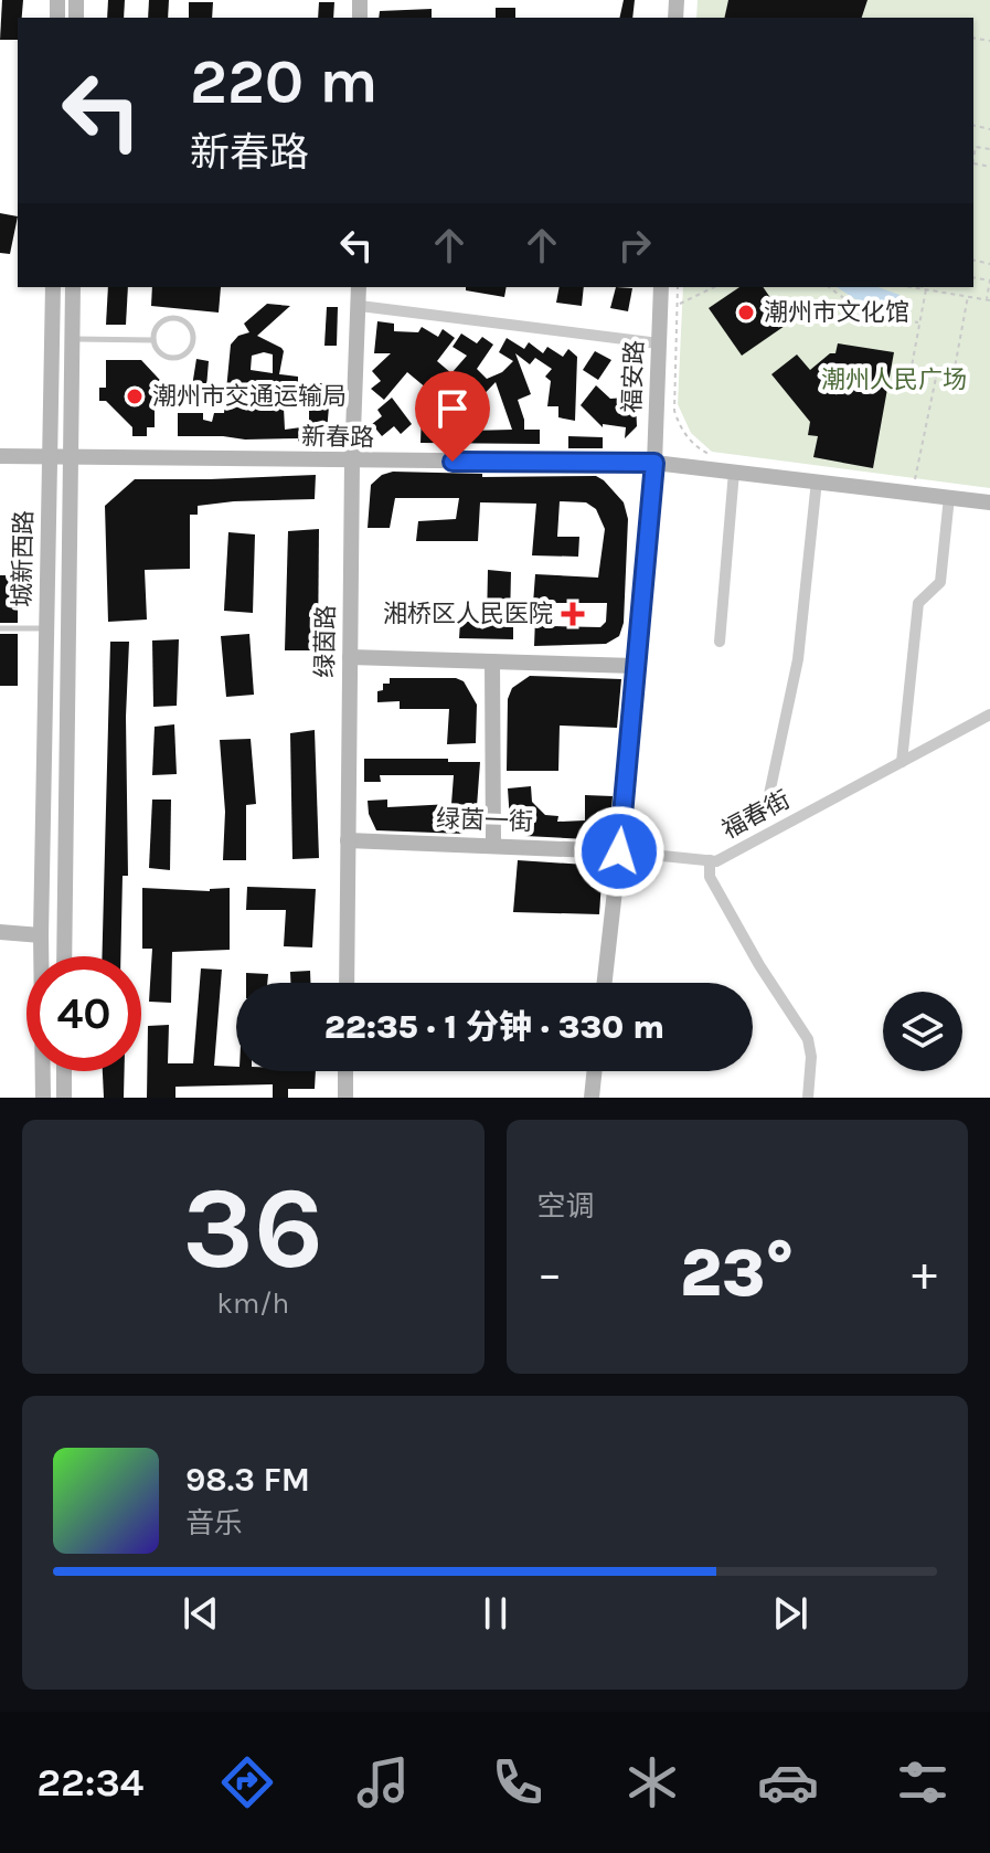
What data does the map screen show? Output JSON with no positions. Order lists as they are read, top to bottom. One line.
{"streets":{"street":["福安路","新春路","城新西路","绿茵路","福春街","绿茵一街"]},"crossings":[["福安路","新春路"],["福安路","福春街"],["福安路","绿茵一街"],["新春路","城新西路"],["新春路","绿茵路"],["绿茵路","绿茵一街"],["福春街","绿茵一街"]],"parks":["潮州人民广场"],"places":{"other":["潮州市文化馆","潮州市交通运输局"],"health":["湘桥区人民医院"]},"page":{"turn":["220 m","新春路"],"limit":"40","trip":"22:35 · 1 分钟 · 330 m","tile":[["36","km/h"],"空调"],"heat":["−","23°","+"],"song":["98.3 FM","音乐"],"tabs":"22:34"}}
